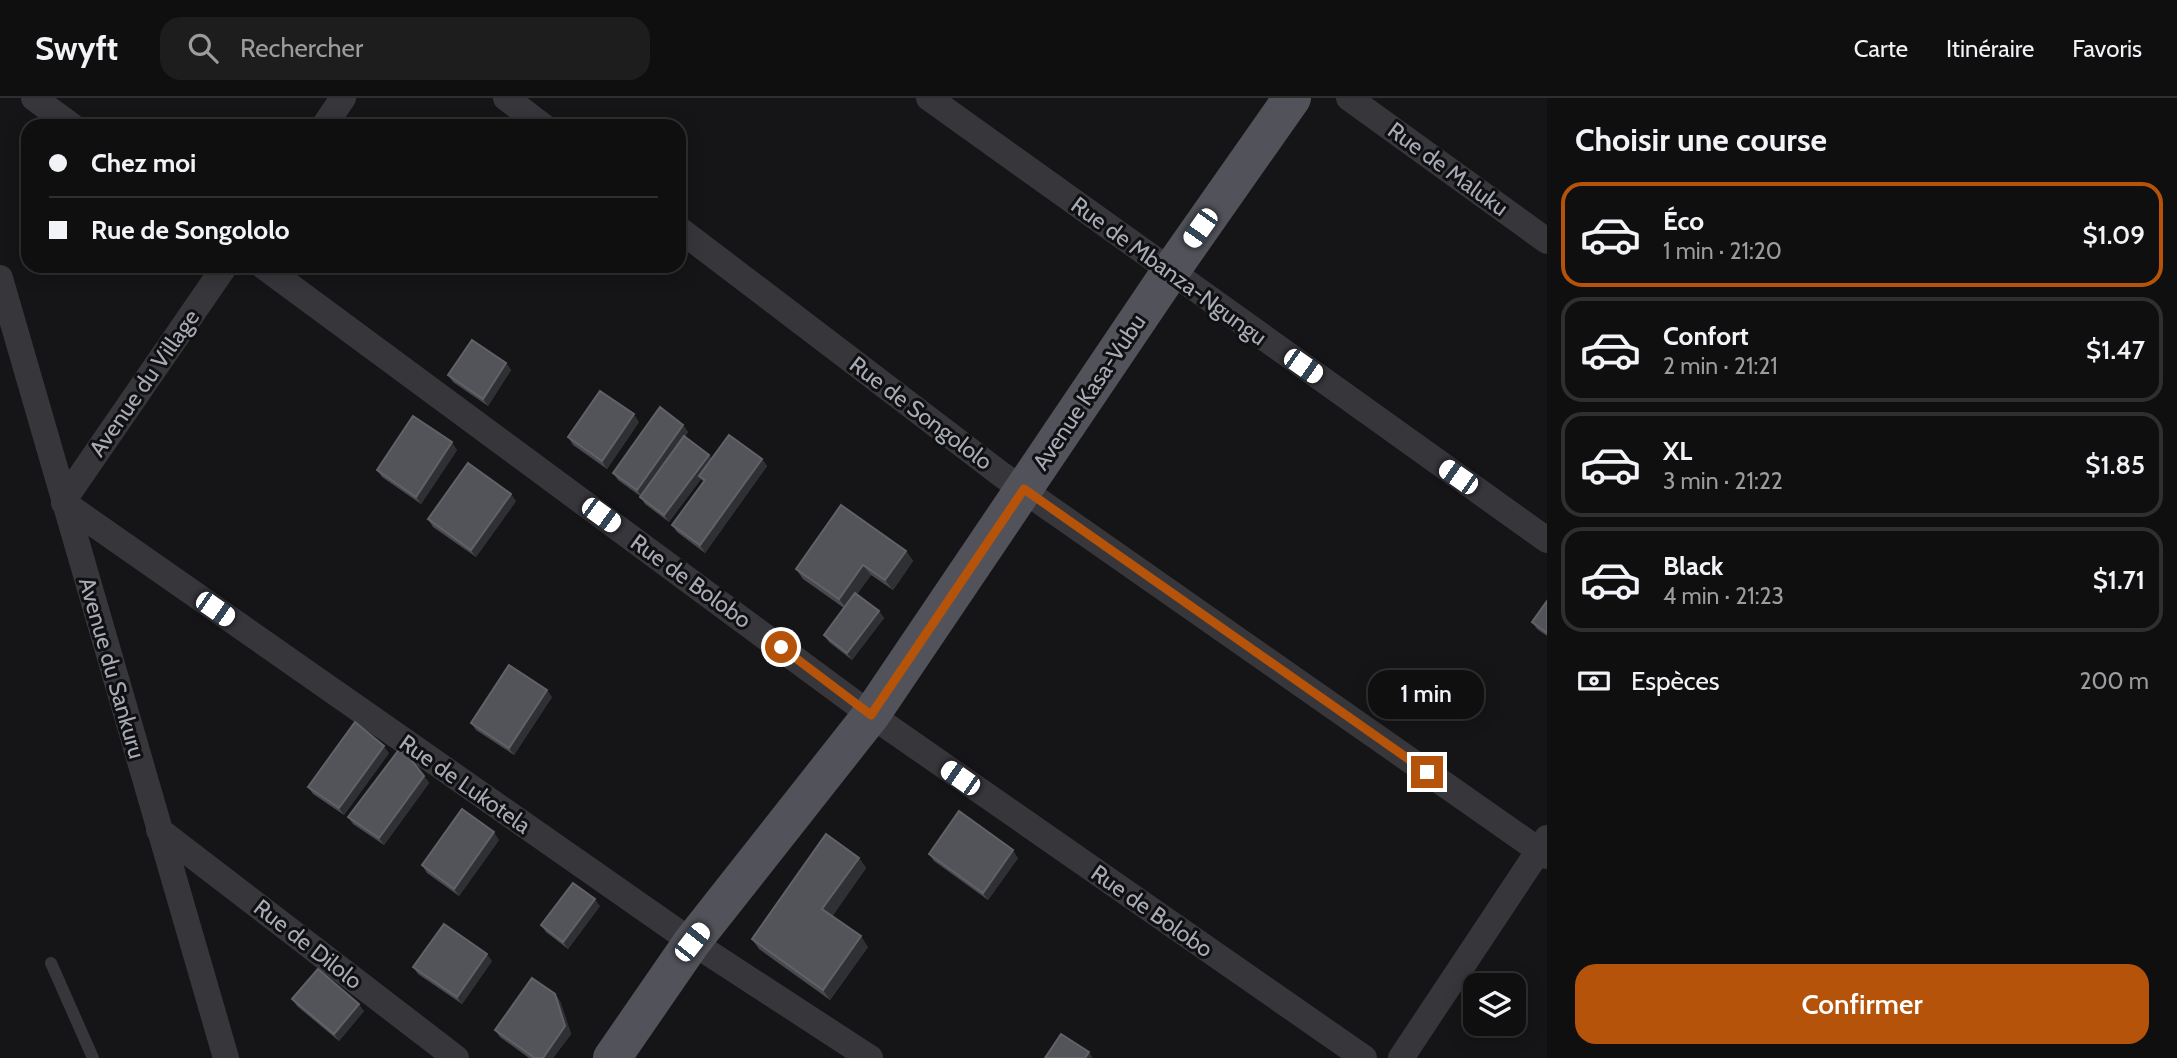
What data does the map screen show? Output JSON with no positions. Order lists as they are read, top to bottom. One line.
{"streets":{"main road":["Avenue Kasa-Vubu"],"street":["Rue de Maluku","Rue de Mbanza-Ngungu","Avenue du Village","Rue de Songololo","Rue de Bolobo","Avenue du Sankuru","Rue de Lukotela","Rue de Dilolo"]},"crossings":[["Rue de Mbanza-Ngungu","Avenue Kasa-Vubu"],["Avenue du Village","Avenue du Sankuru"],["Avenue du Village","Rue de Lukotela"],["Avenue Kasa-Vubu","Rue de Songololo"],["Avenue Kasa-Vubu","Rue de Bolobo"],["Avenue Kasa-Vubu","Rue de Lukotela"],["Avenue du Sankuru","Rue de Lukotela"],["Avenue du Sankuru","Rue de Dilolo"]],"page":{"header":"Swyft","search":"Rechercher","nav":["Carte","Itinéraire","Favoris"],"heading":"Choisir une course","banner":["Chez moi","Rue de Songololo"],"list":[{"name":"Éco","note":"1 min · 21:20","value":"$1.09"},{"name":"Confort","note":"2 min · 21:21","value":"$1.47"},{"name":"XL","note":"3 min · 21:22","value":"$1.85"},{"name":"Black","note":"4 min · 21:23","value":"$1.71"}],"pay":["Espèces","200 m"],"bubble":"1 min","buttons":"Confirmer"}}
